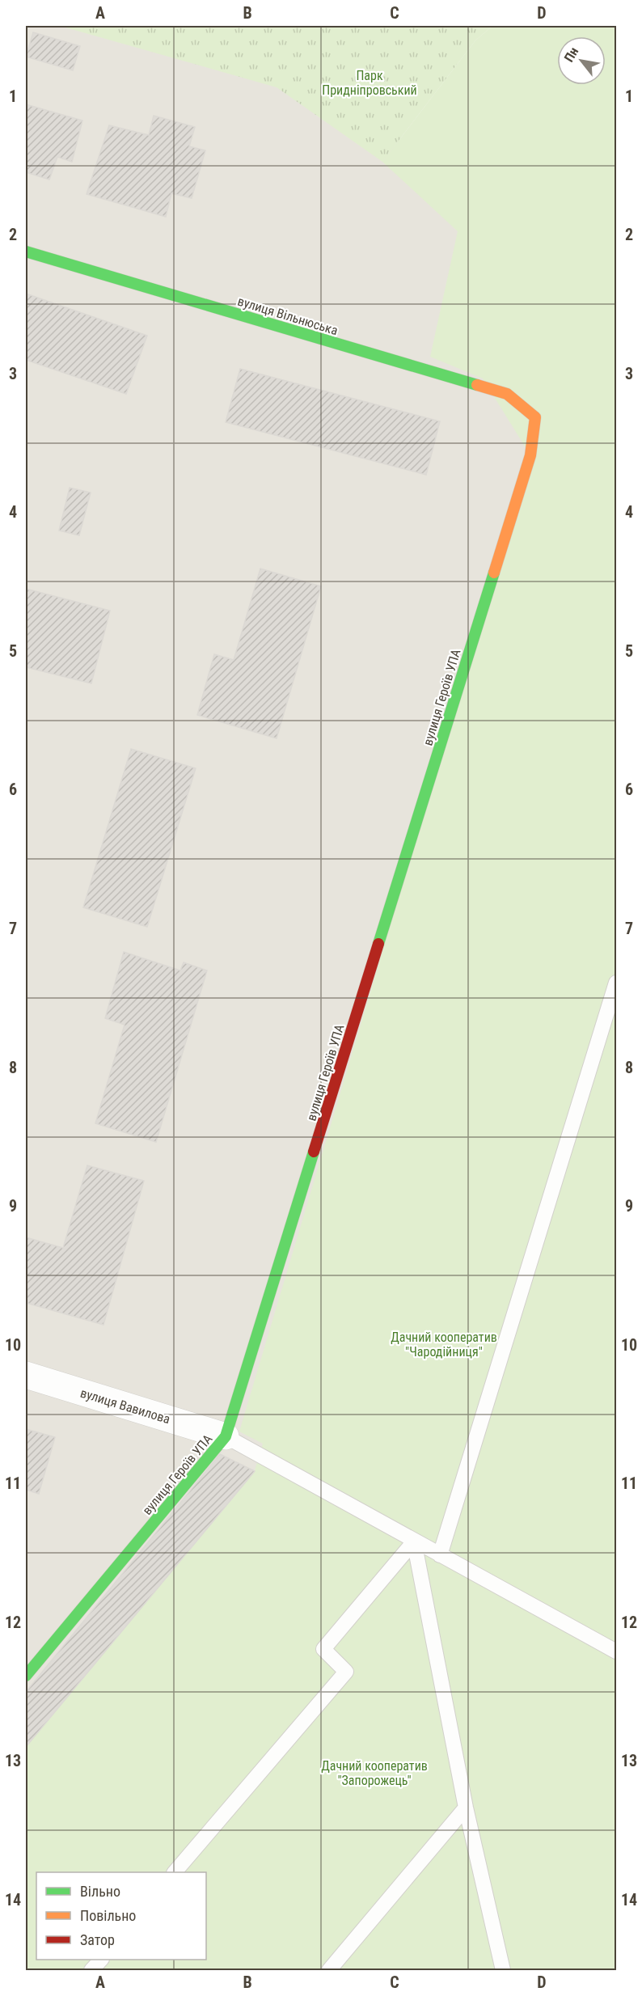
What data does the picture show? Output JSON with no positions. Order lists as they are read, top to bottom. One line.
{"streets":{"street":["вулиця Вільнюська","вулиця Героїв УПА","вулиця Вавилова"]},"crossings":[["вулиця Вільнюська","вулиця Героїв УПА"],["вулиця Героїв УПА","вулиця Вавилова"]],"parks":["Парк Придніпровський","Дачний кооператив \"Чародійниця\"","Дачний кооператив \"Запорожець\""],"legend":["Вільно","Повільно","Затор"],"north":"top left","grid":{"columns":["A","B","C","D"],"rows":["1","2","3","4","5","6","7","8","9","10","11","12","13","14"]}}
